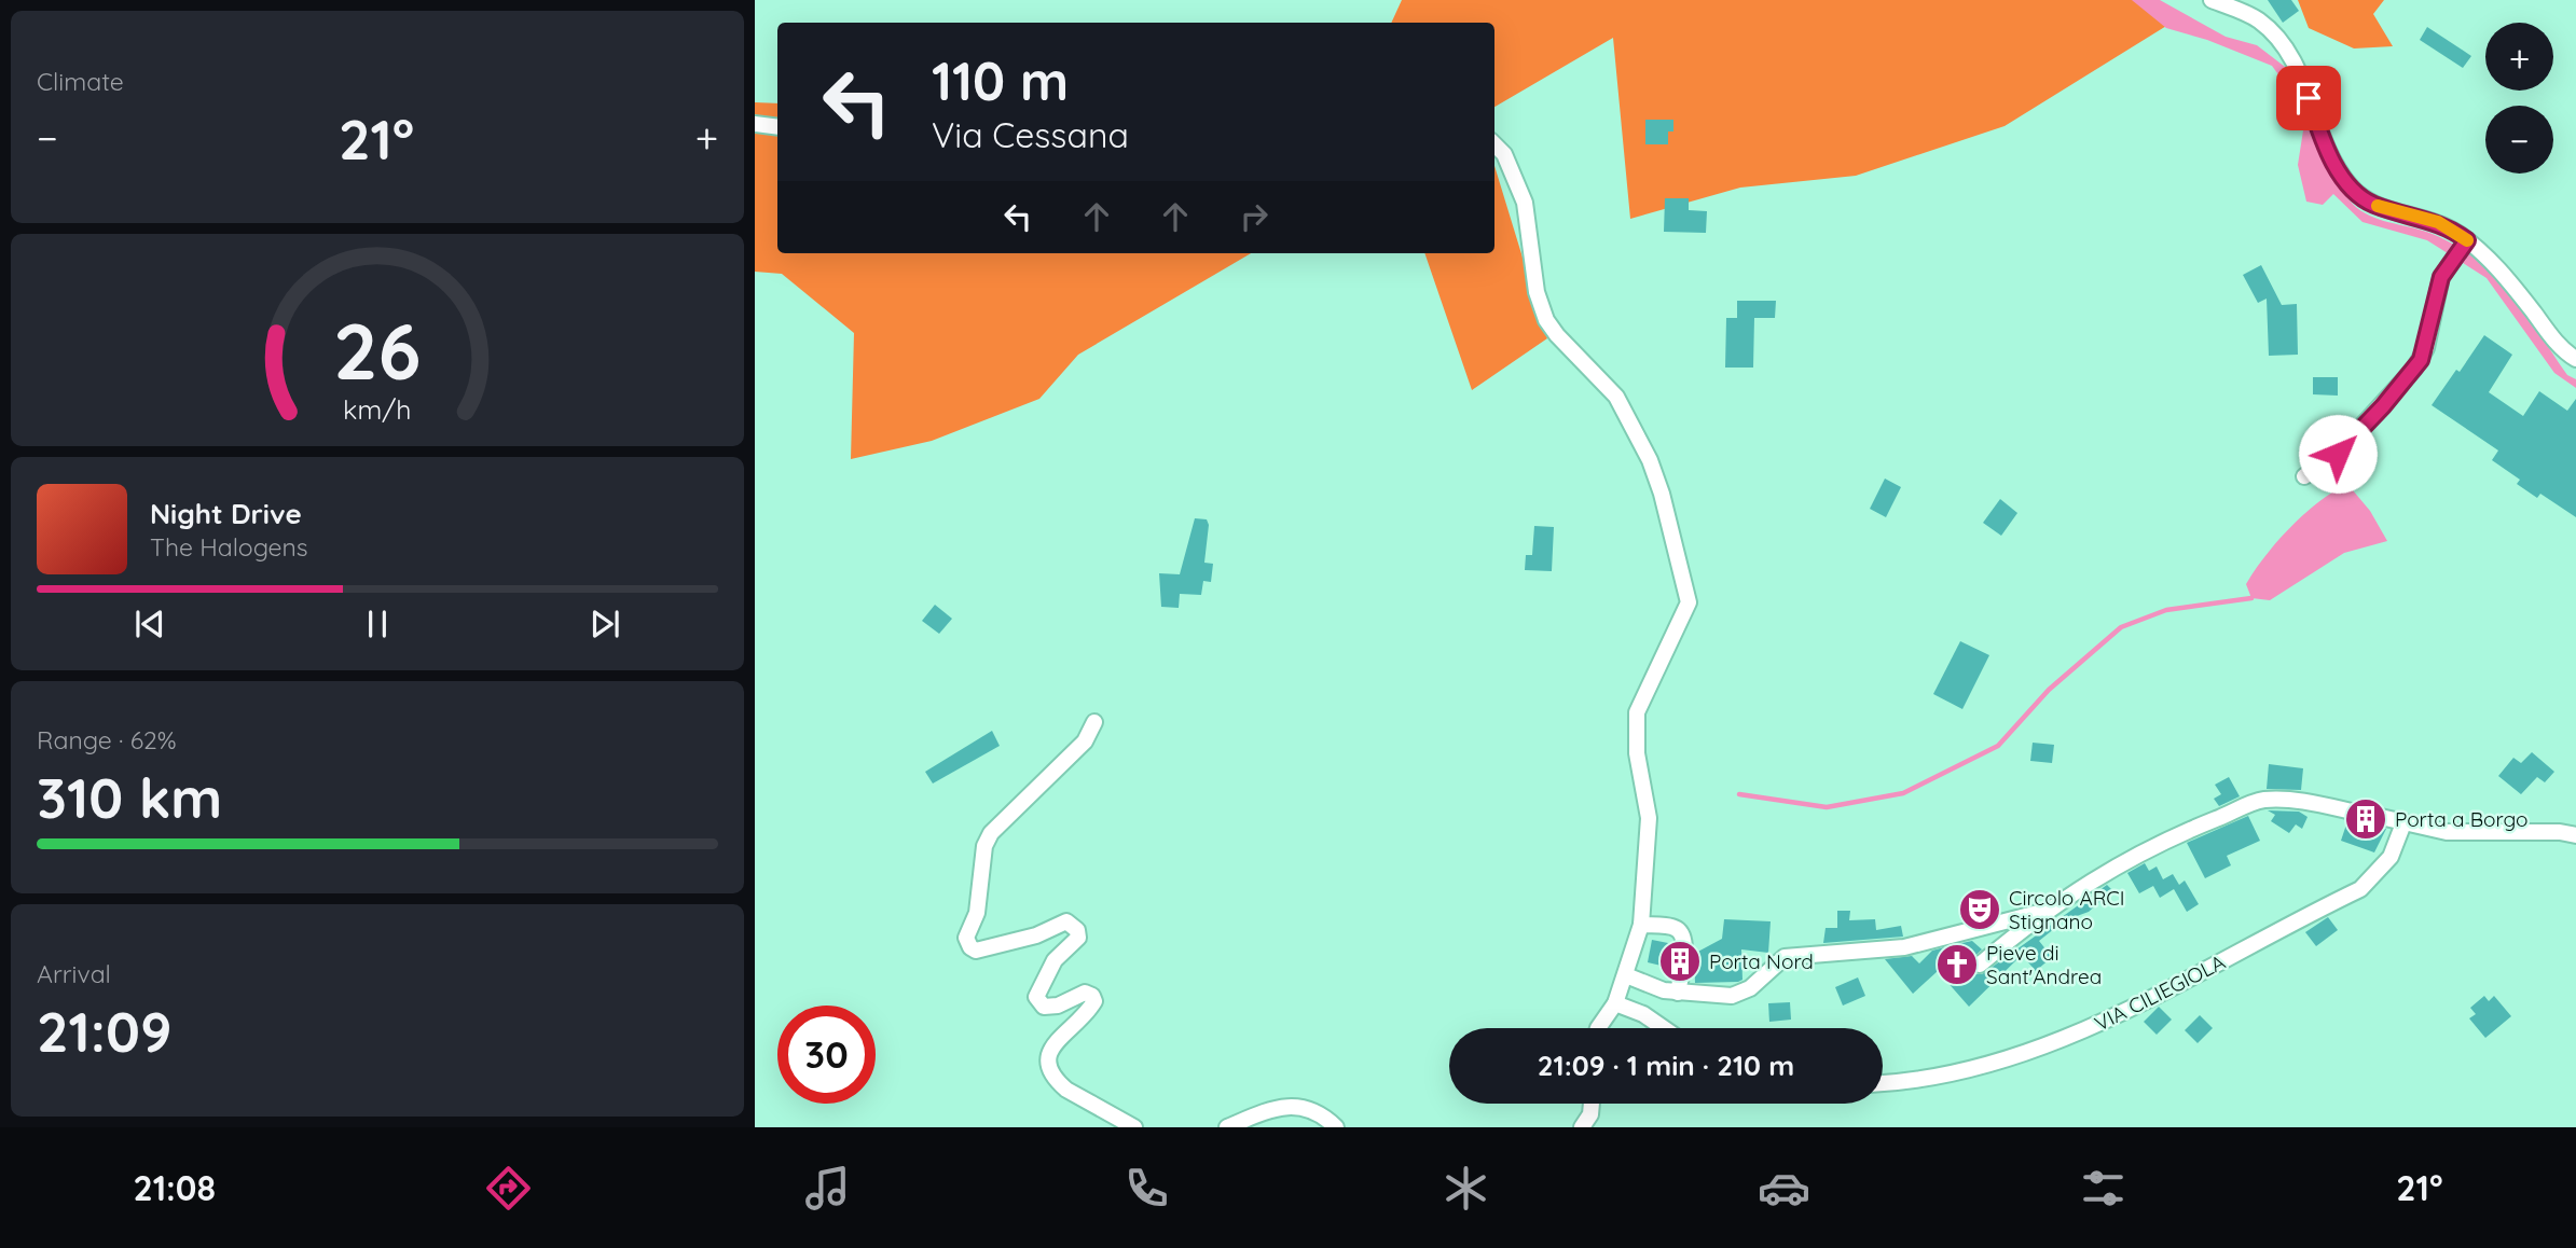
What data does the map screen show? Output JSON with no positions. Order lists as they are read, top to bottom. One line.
{"streets":{"street":["VIA CILIEGIOLA"]},"places":{"building":["Porta a Borgo","Porta Nord"],"theatre":["Circolo ARCI Stignano"],"church":["Pieve di Sant'Andrea"]},"page":{"tile":["Climate",["Range · 62%","310 km"],["Arrival","21:09"]],"map_buttons":["+","−"],"turn":["110 m","Via Cessana"],"heat":["−","21°","+"],"song":["Night Drive","The Halogens"],"limit":"30","trip":"21:09 · 1 min · 210 m","tabs":["21:08","21°"],"gauge":["26","km/h"]}}
